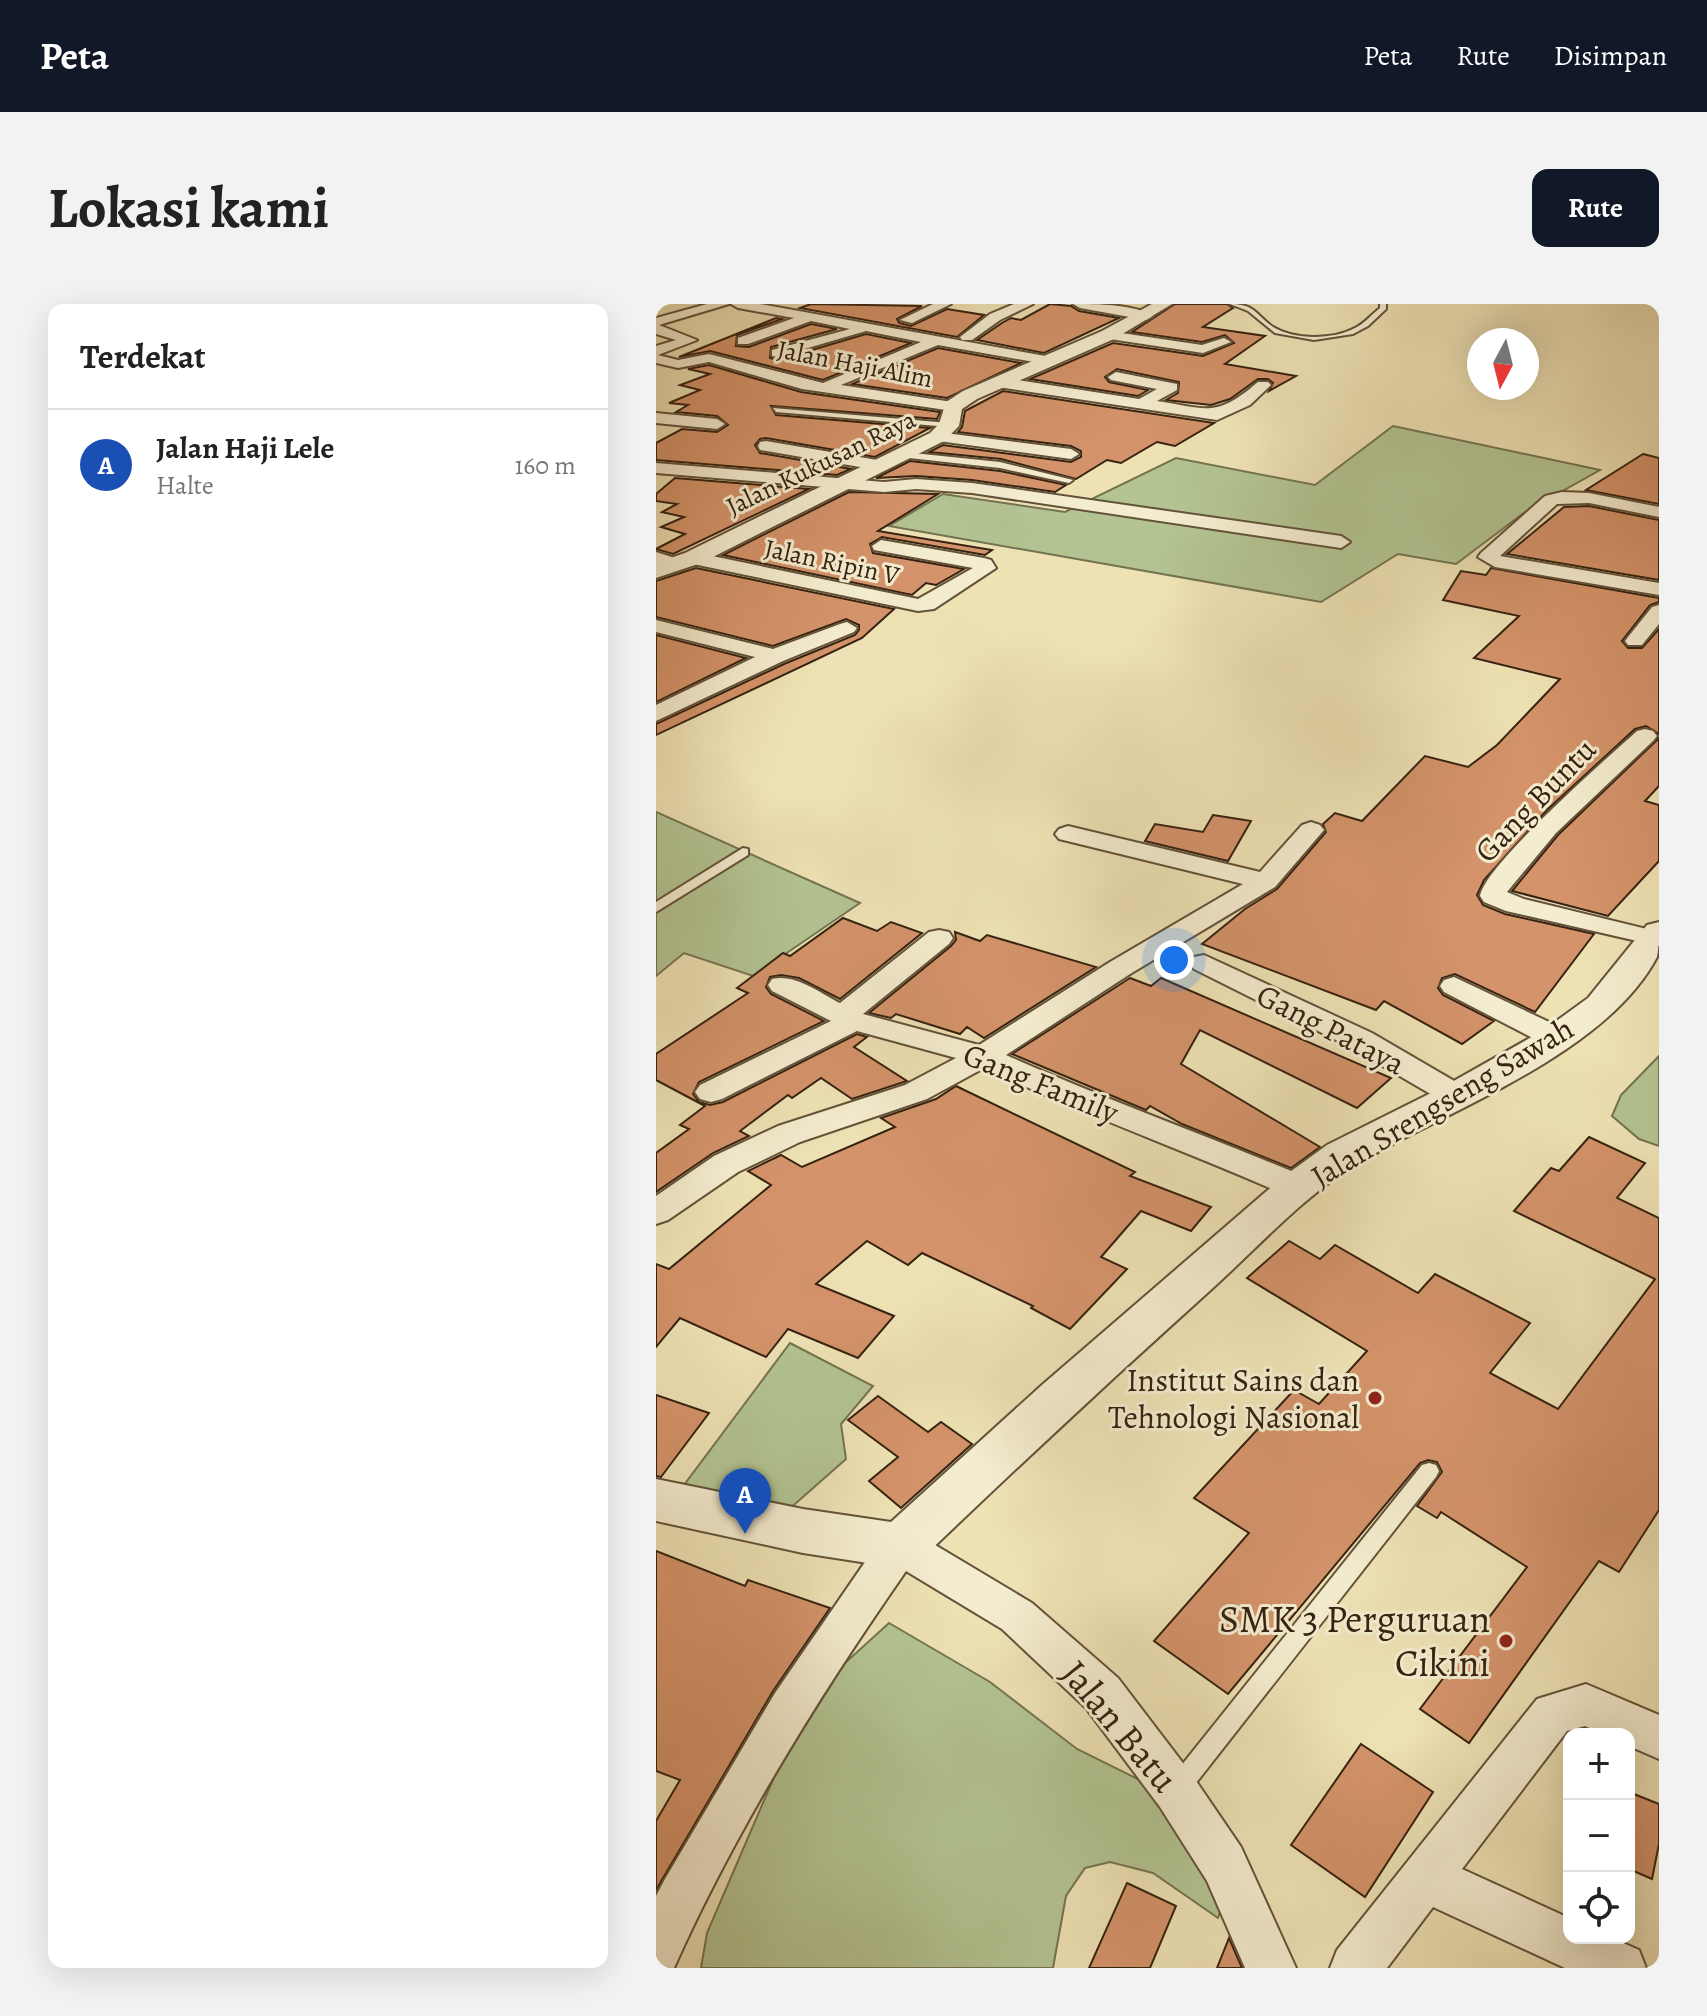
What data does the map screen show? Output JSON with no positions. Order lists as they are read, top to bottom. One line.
{"streets":{"street":["Jalan Haji Alim","Jalan Kukusan Raya","Jalan Ripin V","Gang Buntu","Gang Pataya","Gang Family","Jalan Srengseng Sawah","Jalan Batu"]},"crossings":[["Jalan Haji Alim","Jalan Kukusan Raya"],["Jalan Kukusan Raya","Jalan Ripin V"],["Gang Buntu","Jalan Srengseng Sawah"],["Gang Pataya","Jalan Srengseng Sawah"],["Gang Family","Jalan Srengseng Sawah"],["Jalan Srengseng Sawah","Jalan Batu"]],"places":["Institut Sains dan Tehnologi Nasional","SMK 3 Perguruan Cikini"],"north":"bottom","page":{"header":"Peta","nav":["Peta","Rute","Disimpan"],"buttons":"Rute","title":"Lokasi kami","heading":"Terdekat","list":[{"mark":"A","name":"Jalan Haji Lele","note":"Halte","value":"160 m"}],"pins":"A","map_buttons":["+","−"]}}
